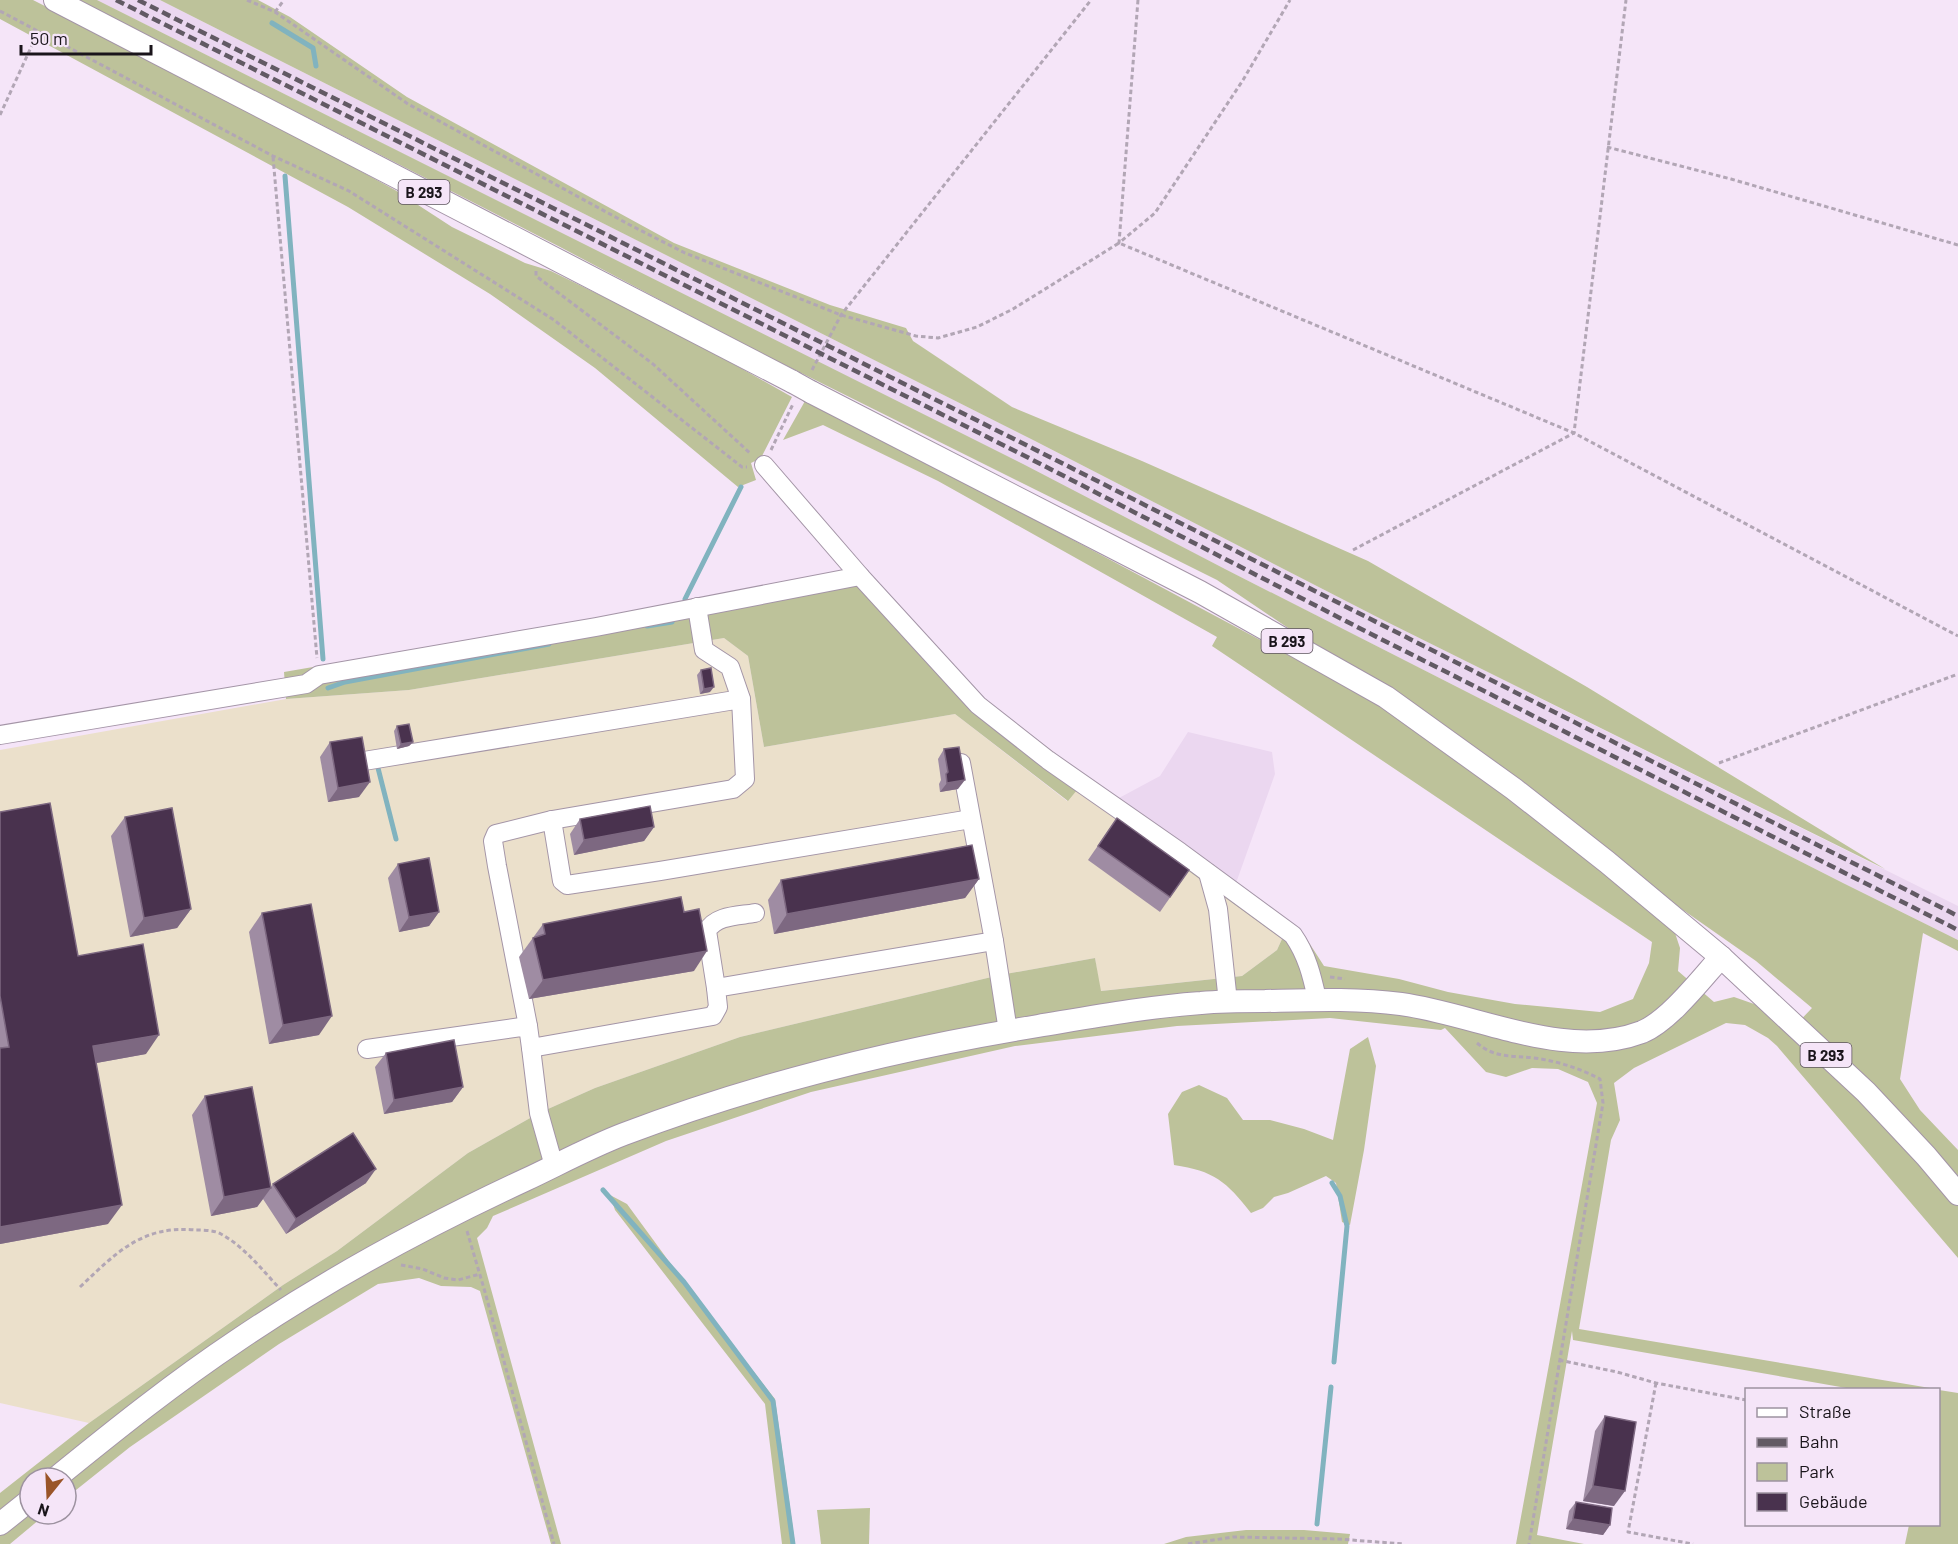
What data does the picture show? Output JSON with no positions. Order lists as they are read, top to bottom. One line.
{"streets":{"main road":["B 293"]},"legend":["Straße","Bahn","Park","Gebäude"],"scale_bar":"50 m","north":"bottom"}
